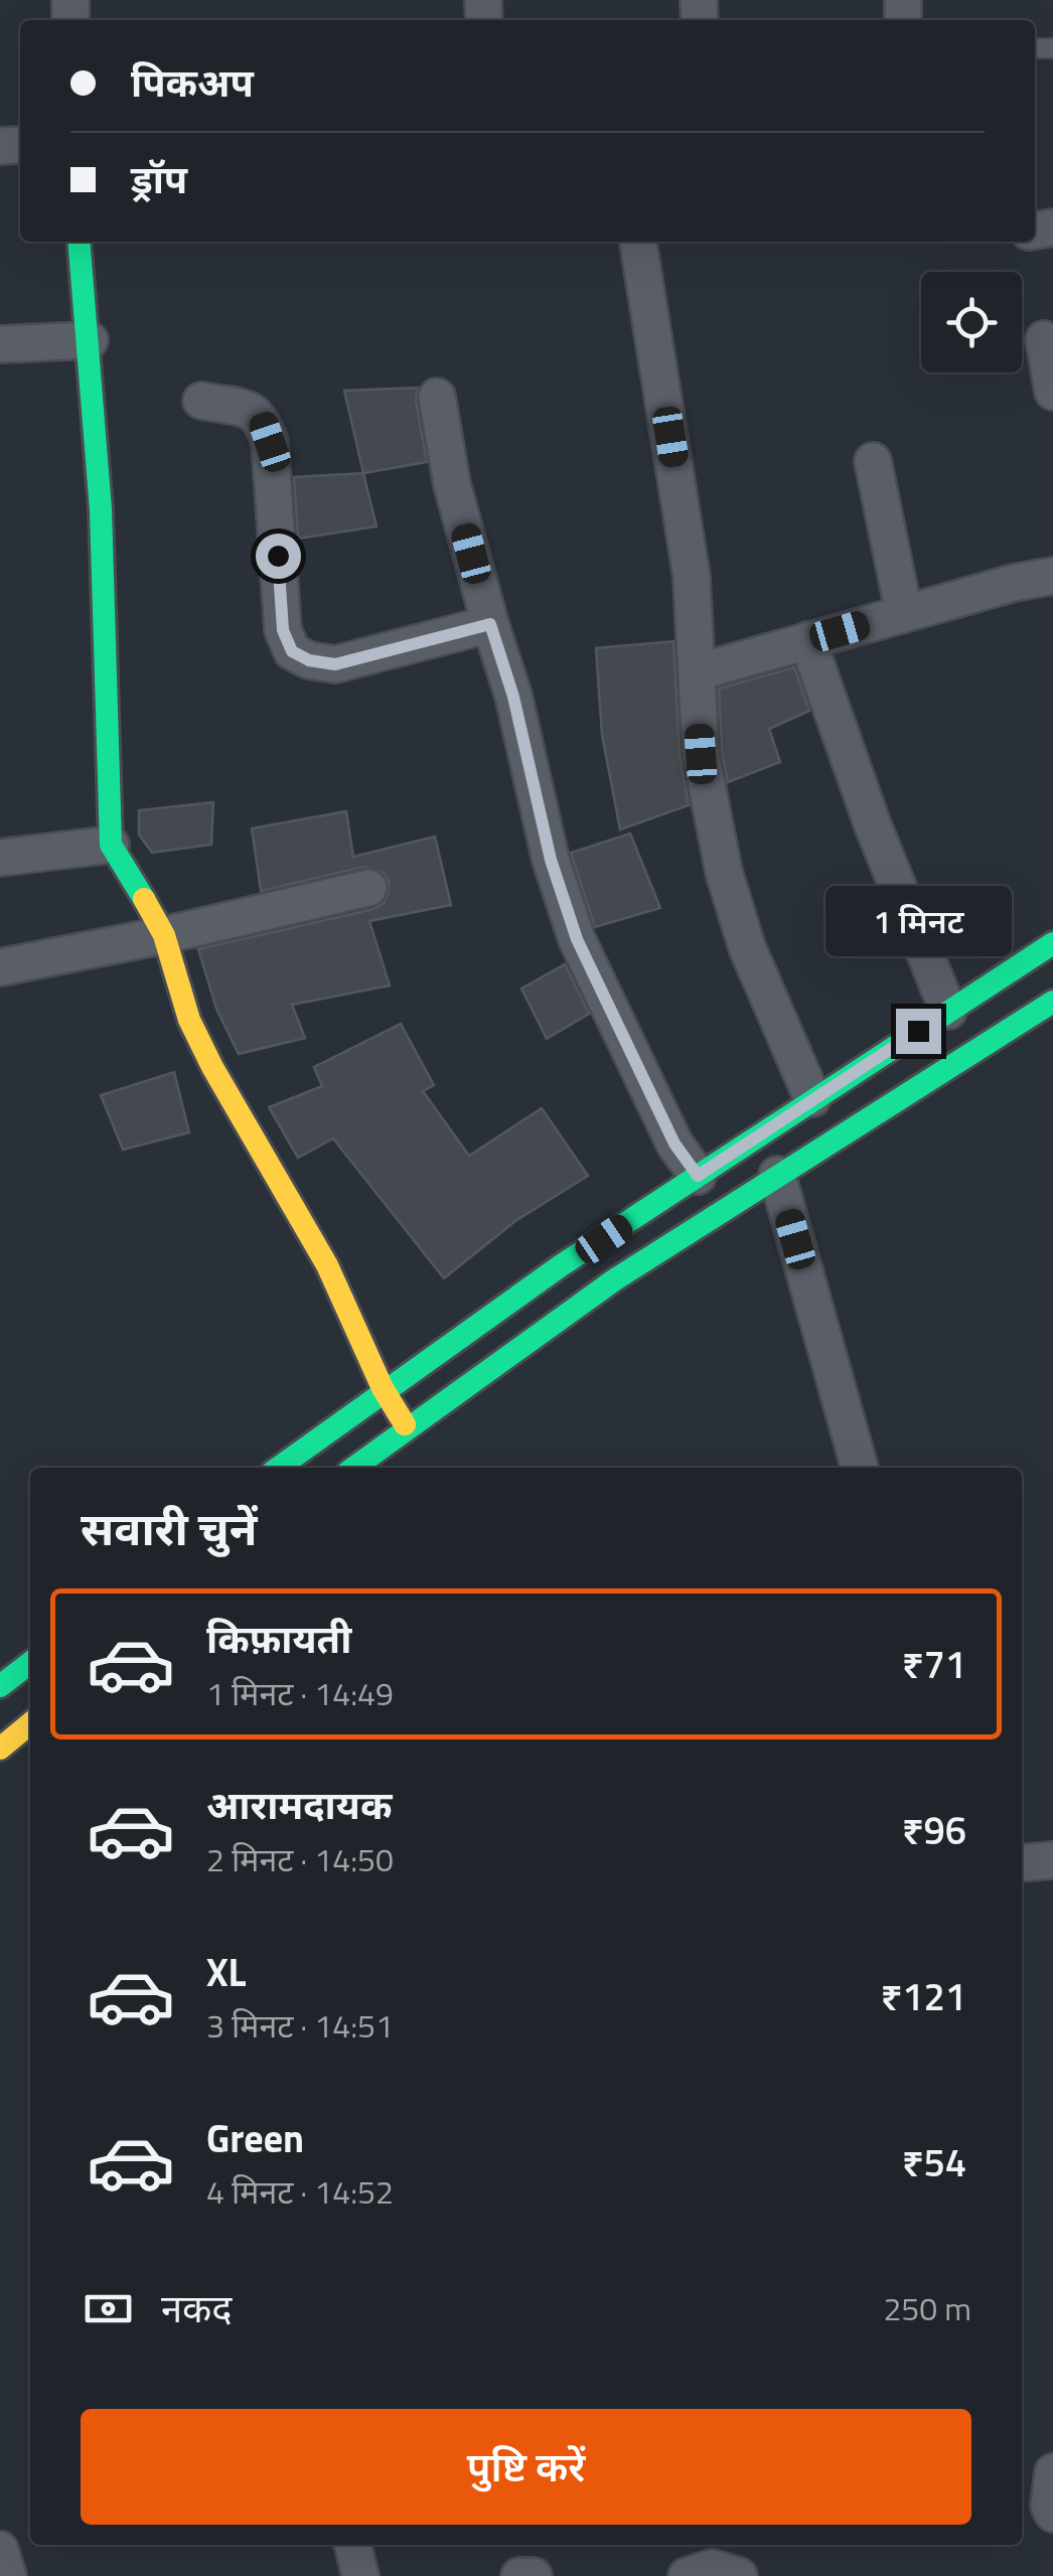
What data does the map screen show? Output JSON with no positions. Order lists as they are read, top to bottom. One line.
{"page":{"banner":["पिकअप","ड्रॉप"],"bubble":"1 मिनट","heading":"सवारी चुनें","list":[{"name":"किफ़ायती","note":"1 मिनट · 14:49","value":"₹71"},{"name":"आरामदायक","note":"2 मिनट · 14:50","value":"₹96"},{"name":"XL","note":"3 मिनट · 14:51","value":"₹121"},{"name":"Green","note":"4 मिनट · 14:52","value":"₹54"}],"pay":["नकद","250 m"],"buttons":"पुष्टि करें"}}
